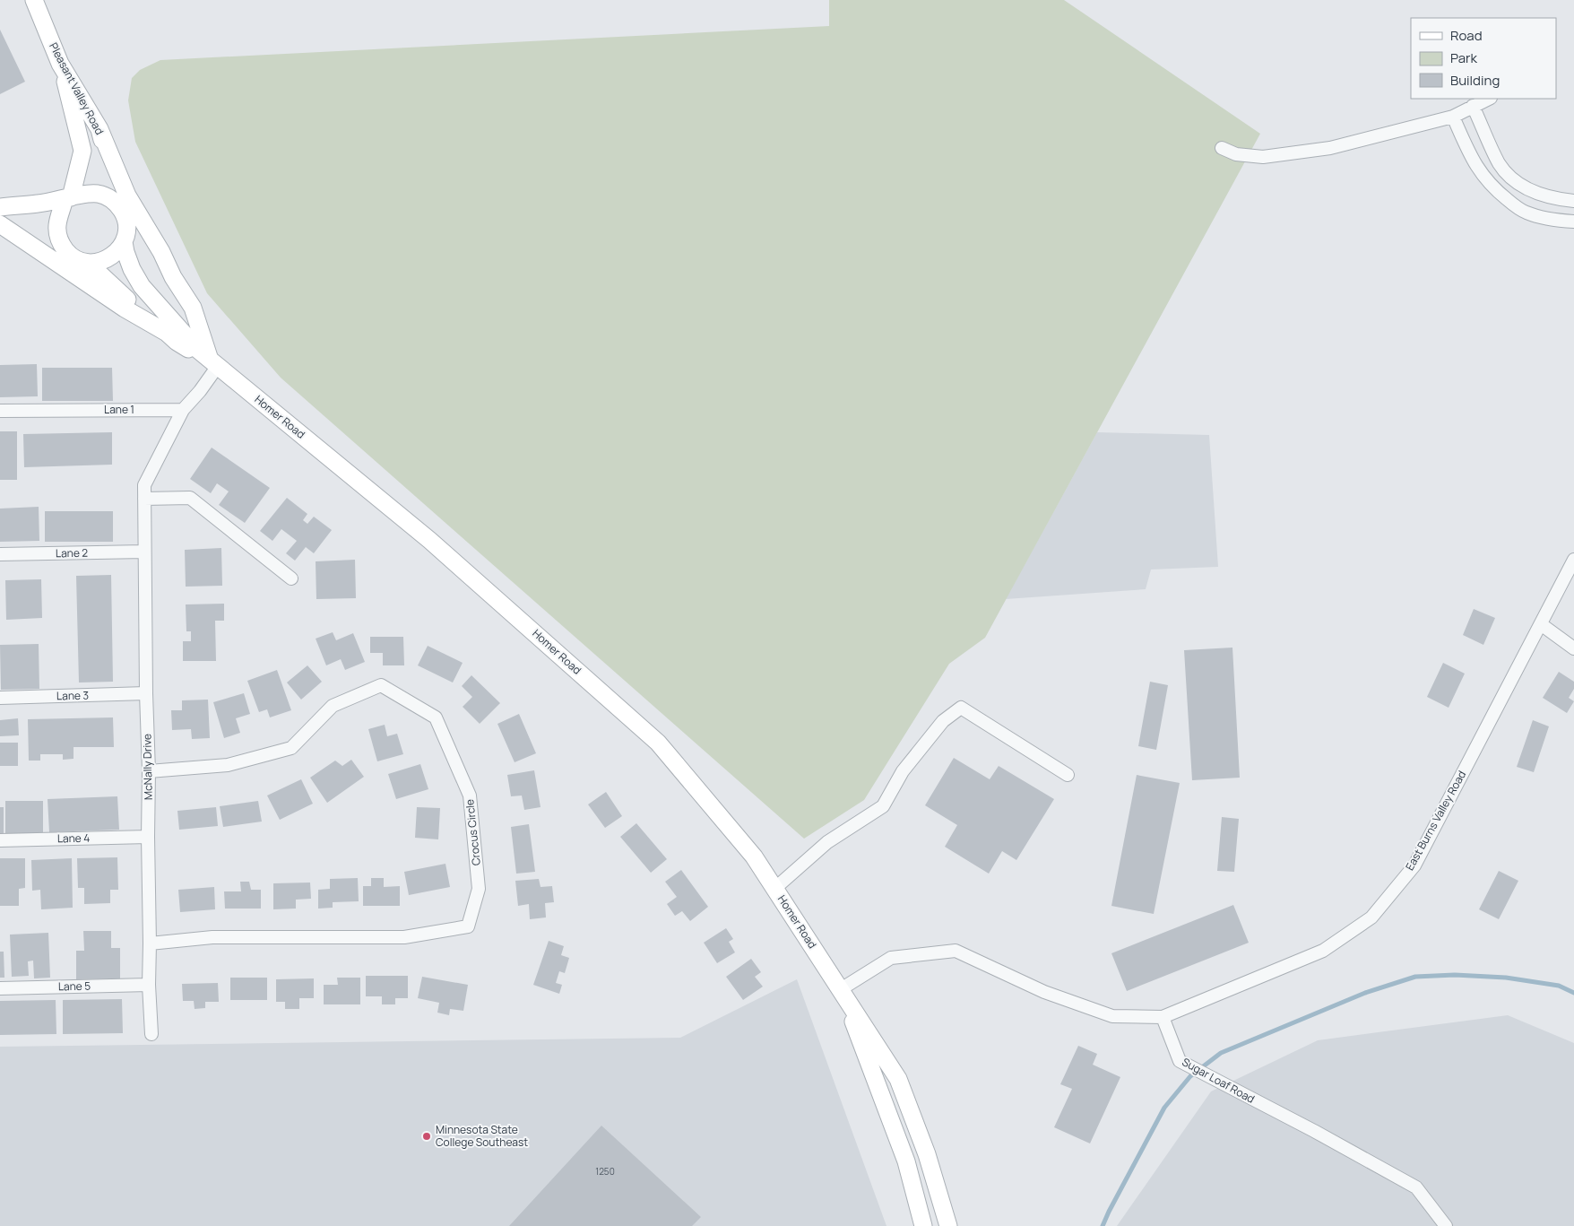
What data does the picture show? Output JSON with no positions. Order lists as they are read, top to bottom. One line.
{"streets":{"street":["Pleasant Valley Road","Lane 1","Homer Road","Lane 2","Lane 3","McNally Drive","East Burns Valley Road","Crocus Circle","Lane 4","Lane 5","Sugar Loaf Road"]},"crossings":[["Pleasant Valley Road","Homer Road"],["Lane 1","McNally Drive"],["Lane 2","McNally Drive"],["Lane 3","McNally Drive"],["McNally Drive","Crocus Circle"],["McNally Drive","Lane 4"],["McNally Drive","Lane 5"],["East Burns Valley Road","Sugar Loaf Road"]],"places":["Minnesota State College Southeast"],"house_numbers":["1250"],"legend":["Road","Park","Building"]}
